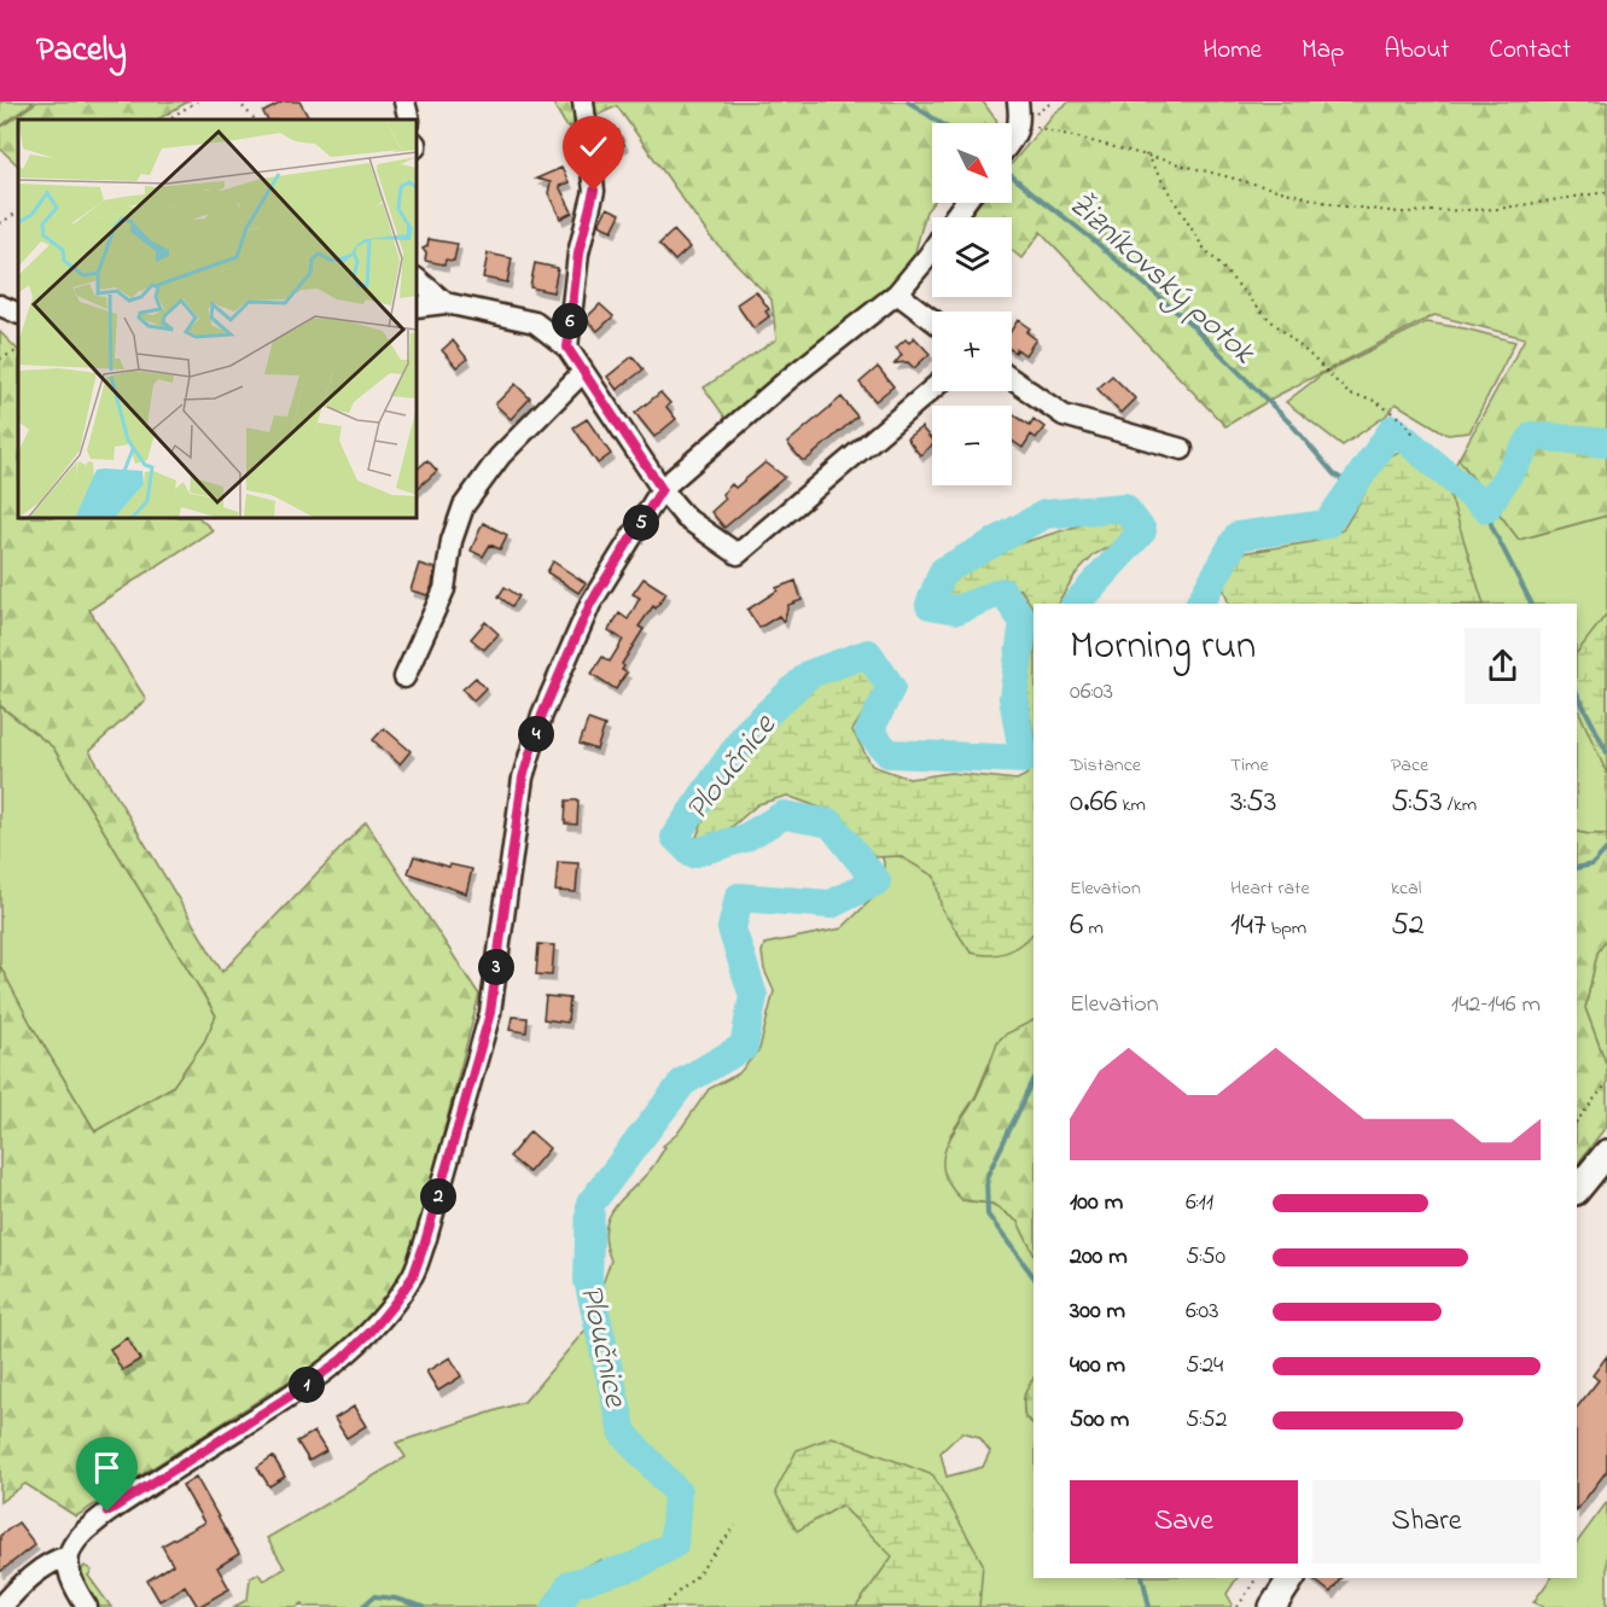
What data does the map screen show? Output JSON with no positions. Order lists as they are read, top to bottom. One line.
{"water":["Žizníkovský potok","Ploučnice"],"north":"bottom right","page":{"header":"Pacely","nav":["Home","Map","About","Contact"],"map_buttons":["+","−"],"pins":["6","5","4","3","2","1"],"heading":["Morning run","06:03"],"stats":[["Distance","0.66 km"],["Time","3:53"],["Pace","5:53 /km"],["Elevation","6 m"],["Heart rate","147 bpm"],["kcal","52"]],"chart":["Elevation","142–146 m"],"list":[{"name":"100 m","note":"6:11"},{"name":"200 m","note":"5:50"},{"name":"300 m","note":"6:03"},{"name":"400 m","note":"5:24"},{"name":"500 m","note":"5:52"}],"buttons":["Save","Share"]}}
